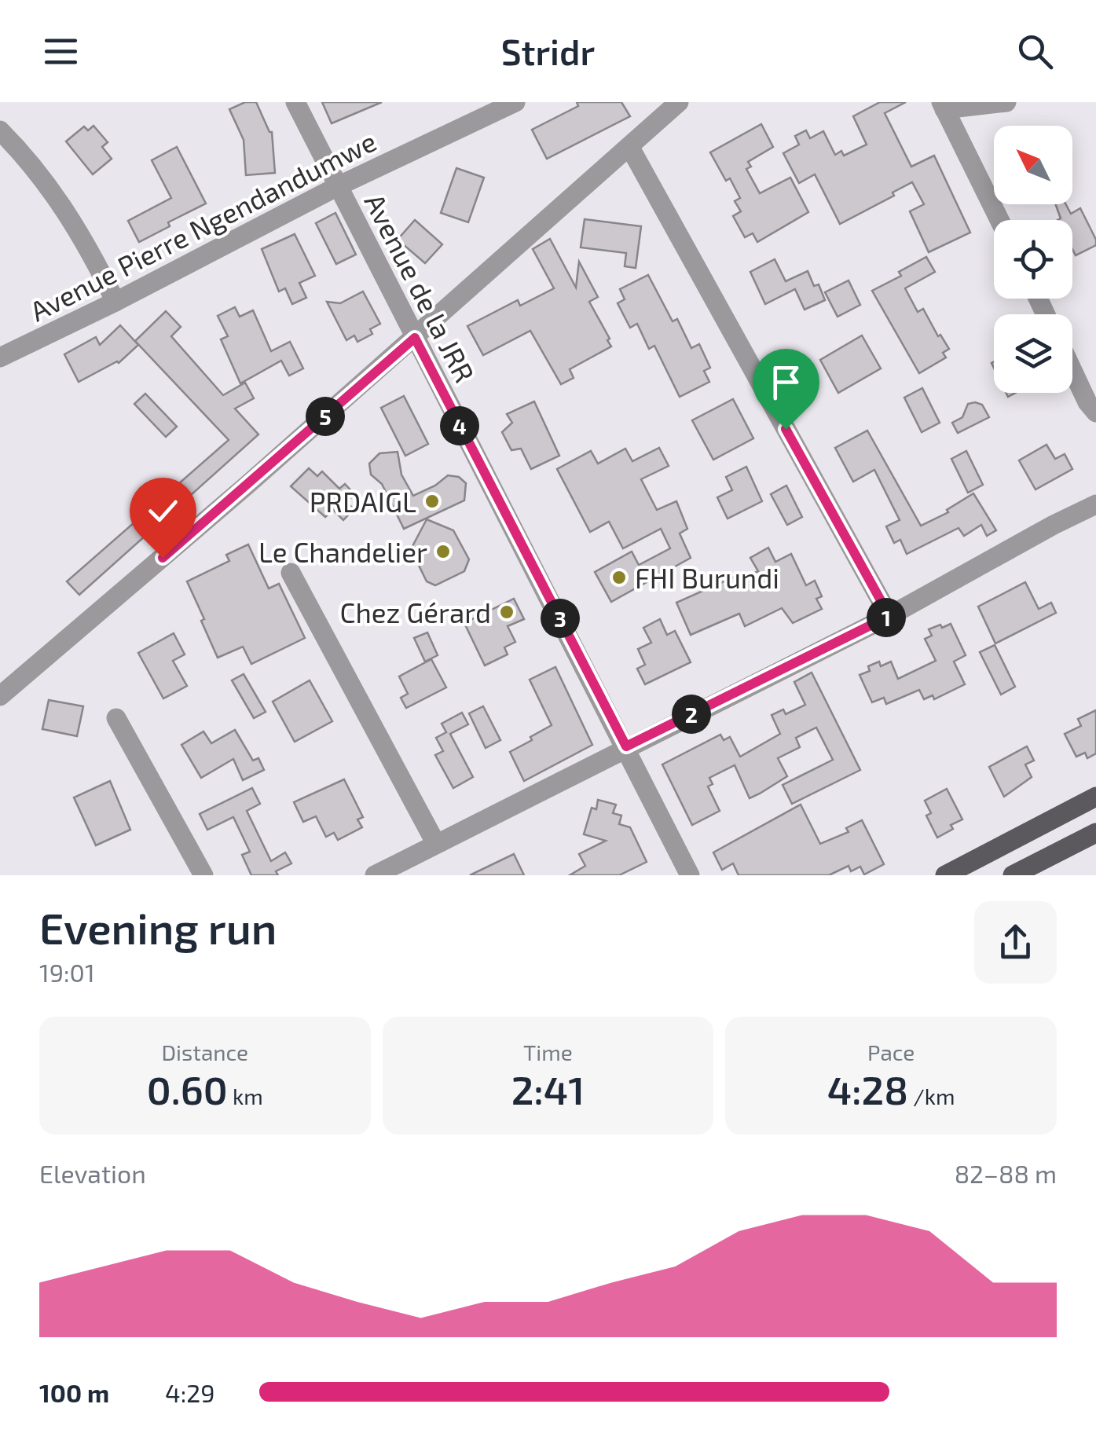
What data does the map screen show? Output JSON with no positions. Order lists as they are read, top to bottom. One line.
{"streets":{"street":["Avenue Pierre Ngendandumwe","Avenue de la JRR"]},"crossings":[["Avenue Pierre Ngendandumwe","Avenue de la JRR"]],"places":["PRDAIGL","Le Chandelier","FHI Burundi","Chez Gérard"],"north":"top left","page":{"header":"Stridr","pins":["5","4","1","3","2"],"heading":["Evening run","19:01"],"stats":[["Distance","0.60 km"],["Time","2:41"],["Pace","4:28 /km"]],"chart":["Elevation","82–88 m"],"list":[{"name":"100 m","note":"4:29"}]}}
